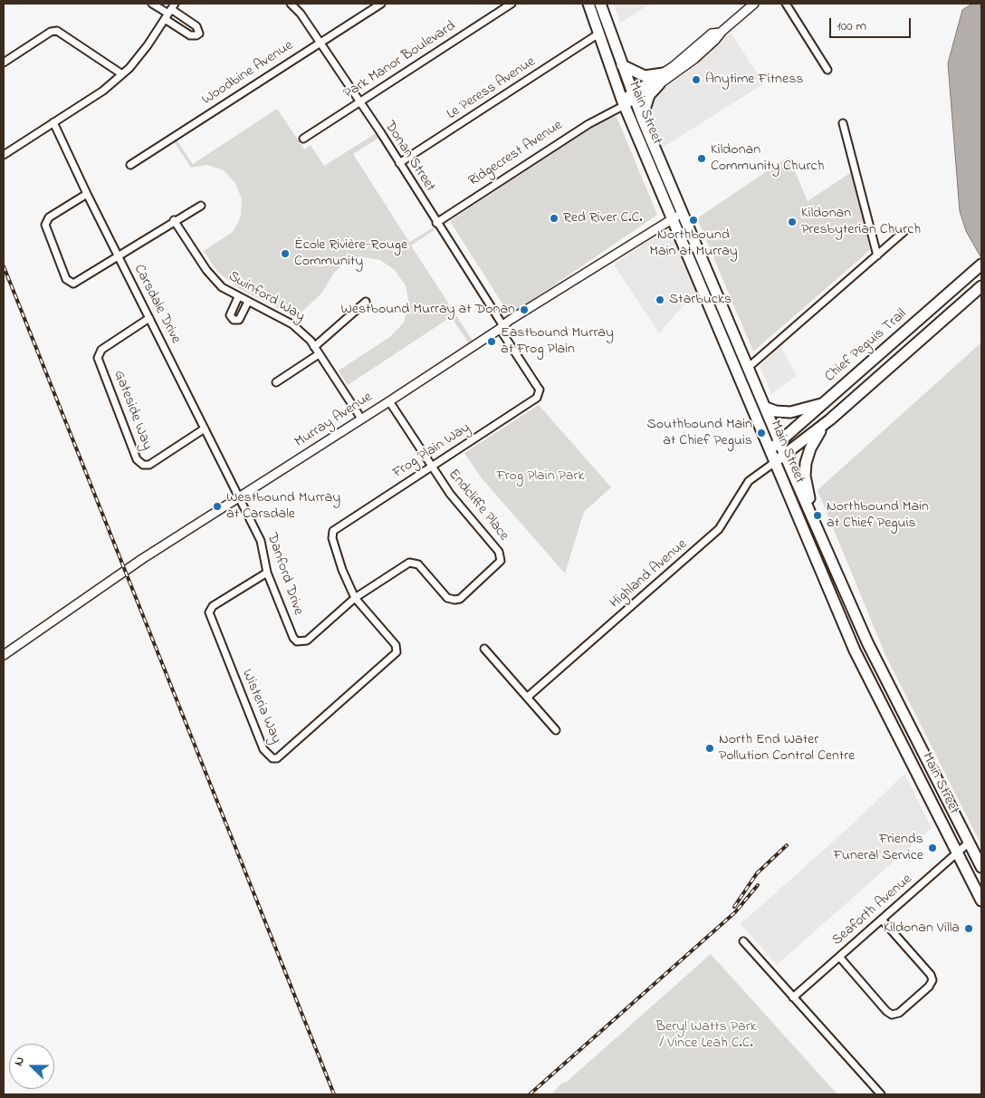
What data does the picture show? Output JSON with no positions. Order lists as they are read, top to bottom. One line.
{"streets":{"main road":["Main Street","Chief Peguis Trail"],"street":["Park Manor Boulevard","Woodbine Avenue","Le Peress Avenue","Ridgecrest Avenue","Donan Street","Swinford Way","Carsdale Drive","Gateside Way","Murray Avenue","Frog Plain Way","Endcliffe Place","Danford Drive","Highland Avenue","Wisteria Way","Seaforth Avenue"]},"crossings":[["Park Manor Boulevard","Donan Street"],["Woodbine Avenue","Donan Street"],["Le Peress Avenue","Main Street"],["Le Peress Avenue","Donan Street"],["Main Street","Ridgecrest Avenue"],["Main Street","Chief Peguis Trail"],["Main Street","Murray Avenue"],["Main Street","Highland Avenue"],["Main Street","Seaforth Avenue"],["Ridgecrest Avenue","Donan Street"],["Donan Street","Murray Avenue"],["Donan Street","Frog Plain Way"],["Swinford Way","Murray Avenue"],["Carsdale Drive","Gateside Way"],["Carsdale Drive","Murray Avenue"],["Carsdale Drive","Danford Drive"],["Chief Peguis Trail","Highland Avenue"],["Murray Avenue","Frog Plain Way"],["Murray Avenue","Endcliffe Place"],["Murray Avenue","Danford Drive"],["Frog Plain Way","Endcliffe Place"],["Frog Plain Way","Danford Drive"],["Frog Plain Way","Wisteria Way"],["Endcliffe Place","Danford Drive"],["Endcliffe Place","Wisteria Way"],["Danford Drive","Wisteria Way"]],"parks":["Frog Plain Park","Beryl Watts Park / Vince Leah C.C."],"places":["Anytime Fitness","Kildonan Community Church","Red River C.C.","Northbound Main at Murray","Kildonan Presbyterian Church","École Rivière-Rouge Community","Starbucks","Westbound Murray at Donan","Eastbound Murray at Frog Plain","Southbound Main at Chief Peguis","Westbound Murray at Carsdale","Northbound Main at Chief Peguis","North End Water Pollution Control Centre","Friends Funeral Service","Kildonan Villa"],"scale_bar":"100 m","north":"left"}
